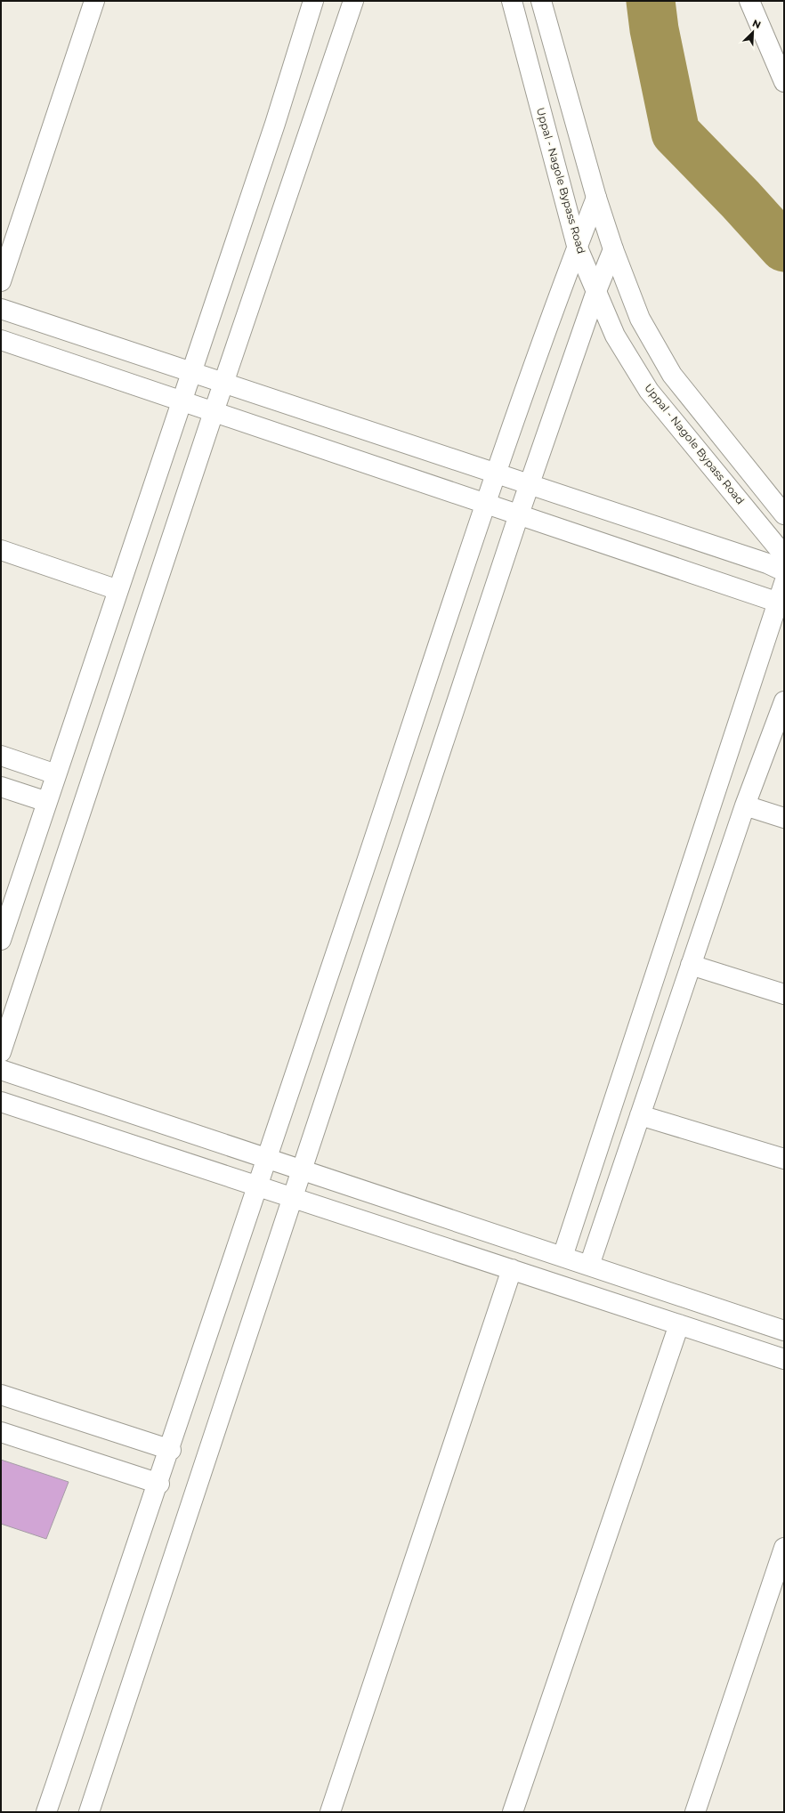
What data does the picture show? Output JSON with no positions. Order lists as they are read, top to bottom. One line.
{"streets":{"street":["Uppal - Nagole Bypass Road"]},"north":"top right"}
